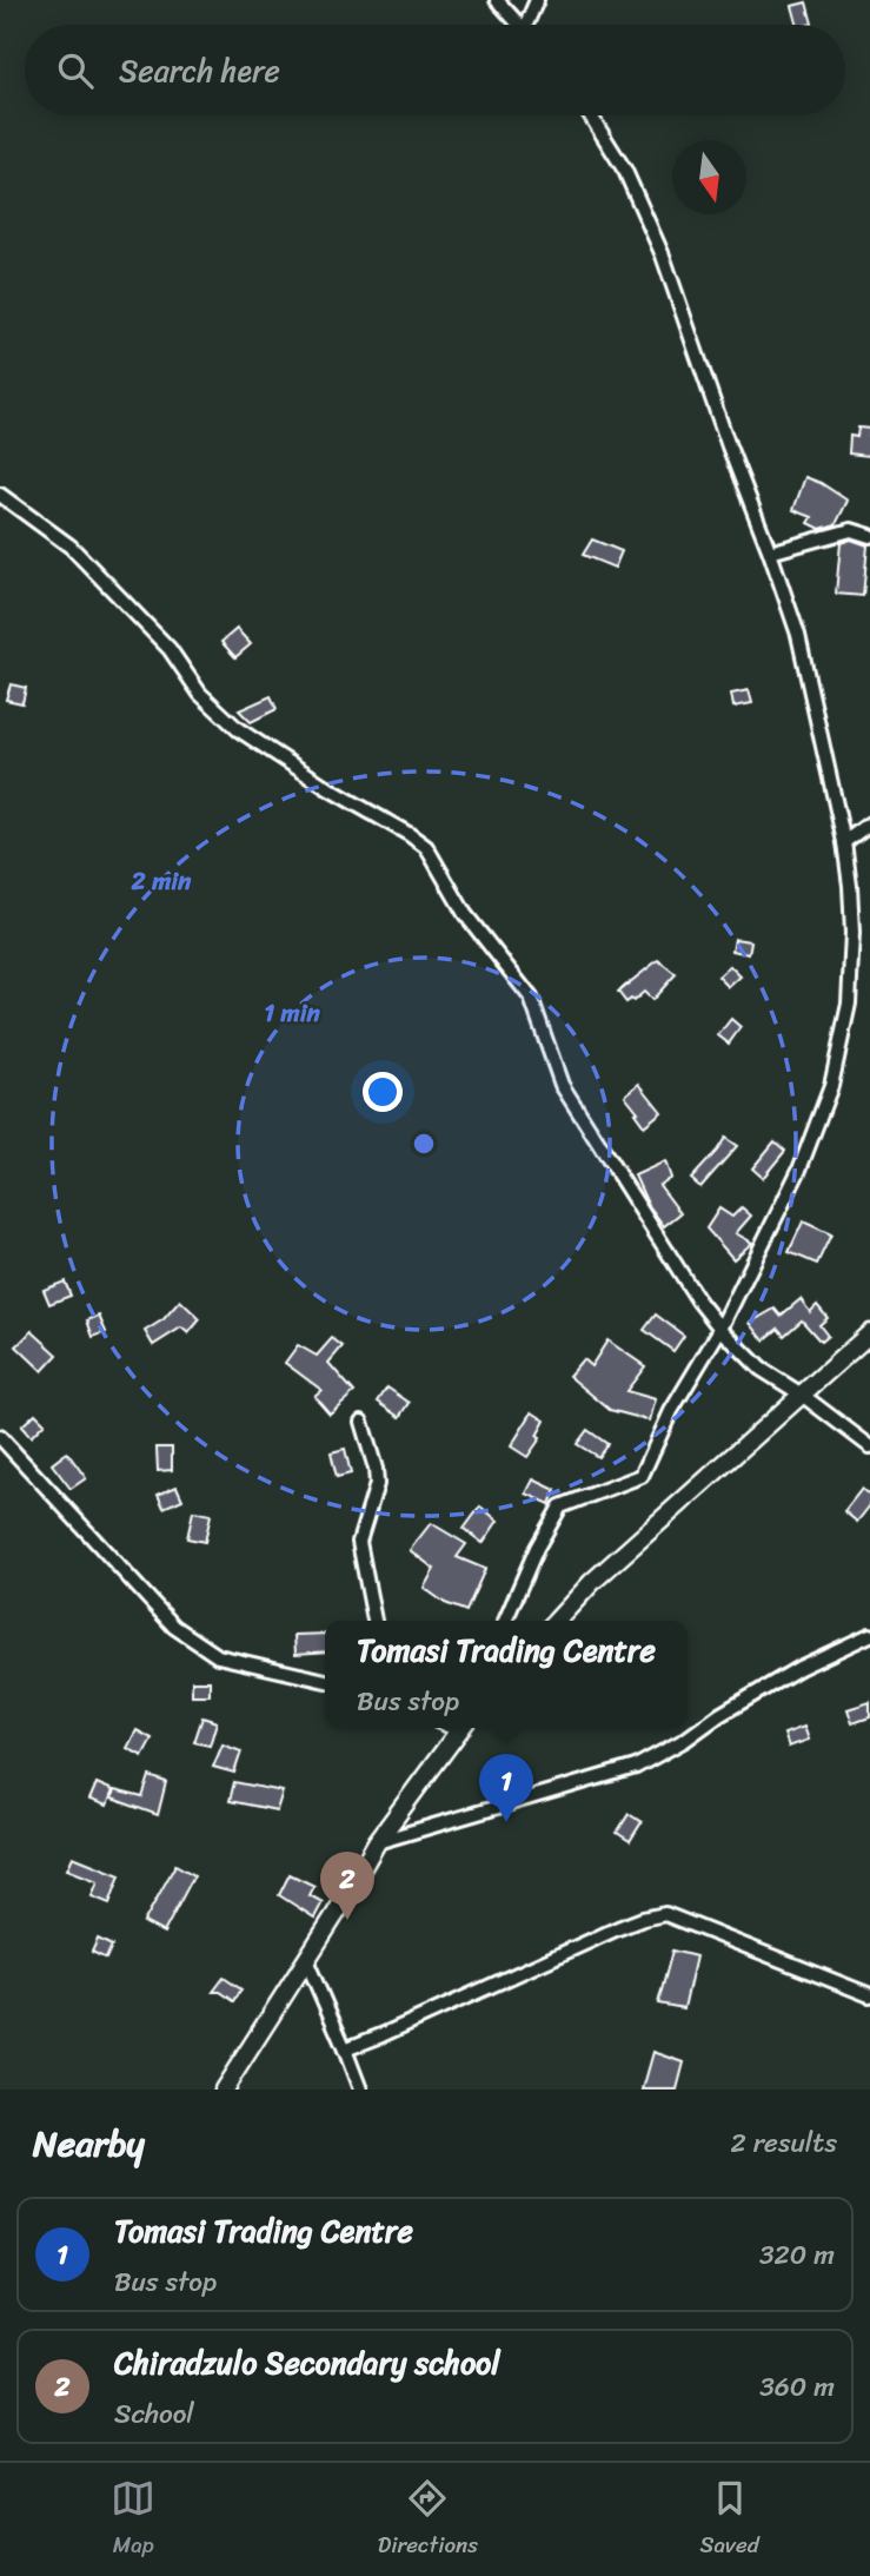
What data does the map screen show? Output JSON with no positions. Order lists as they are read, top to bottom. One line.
{"north":"bottom","page":{"search":"Search here","popup":["Tomasi Trading Centre","Bus stop"],"pins":["1","2"],"heading":["Nearby","2 results"],"list":[{"mark":"1","name":"Tomasi Trading Centre","note":"Bus stop","value":"320 m"},{"mark":"2","name":"Chiradzulo Secondary school","note":"School","value":"360 m"}],"nav":["Map","Directions","Saved"]},"rings":["2 min","1 min"]}
